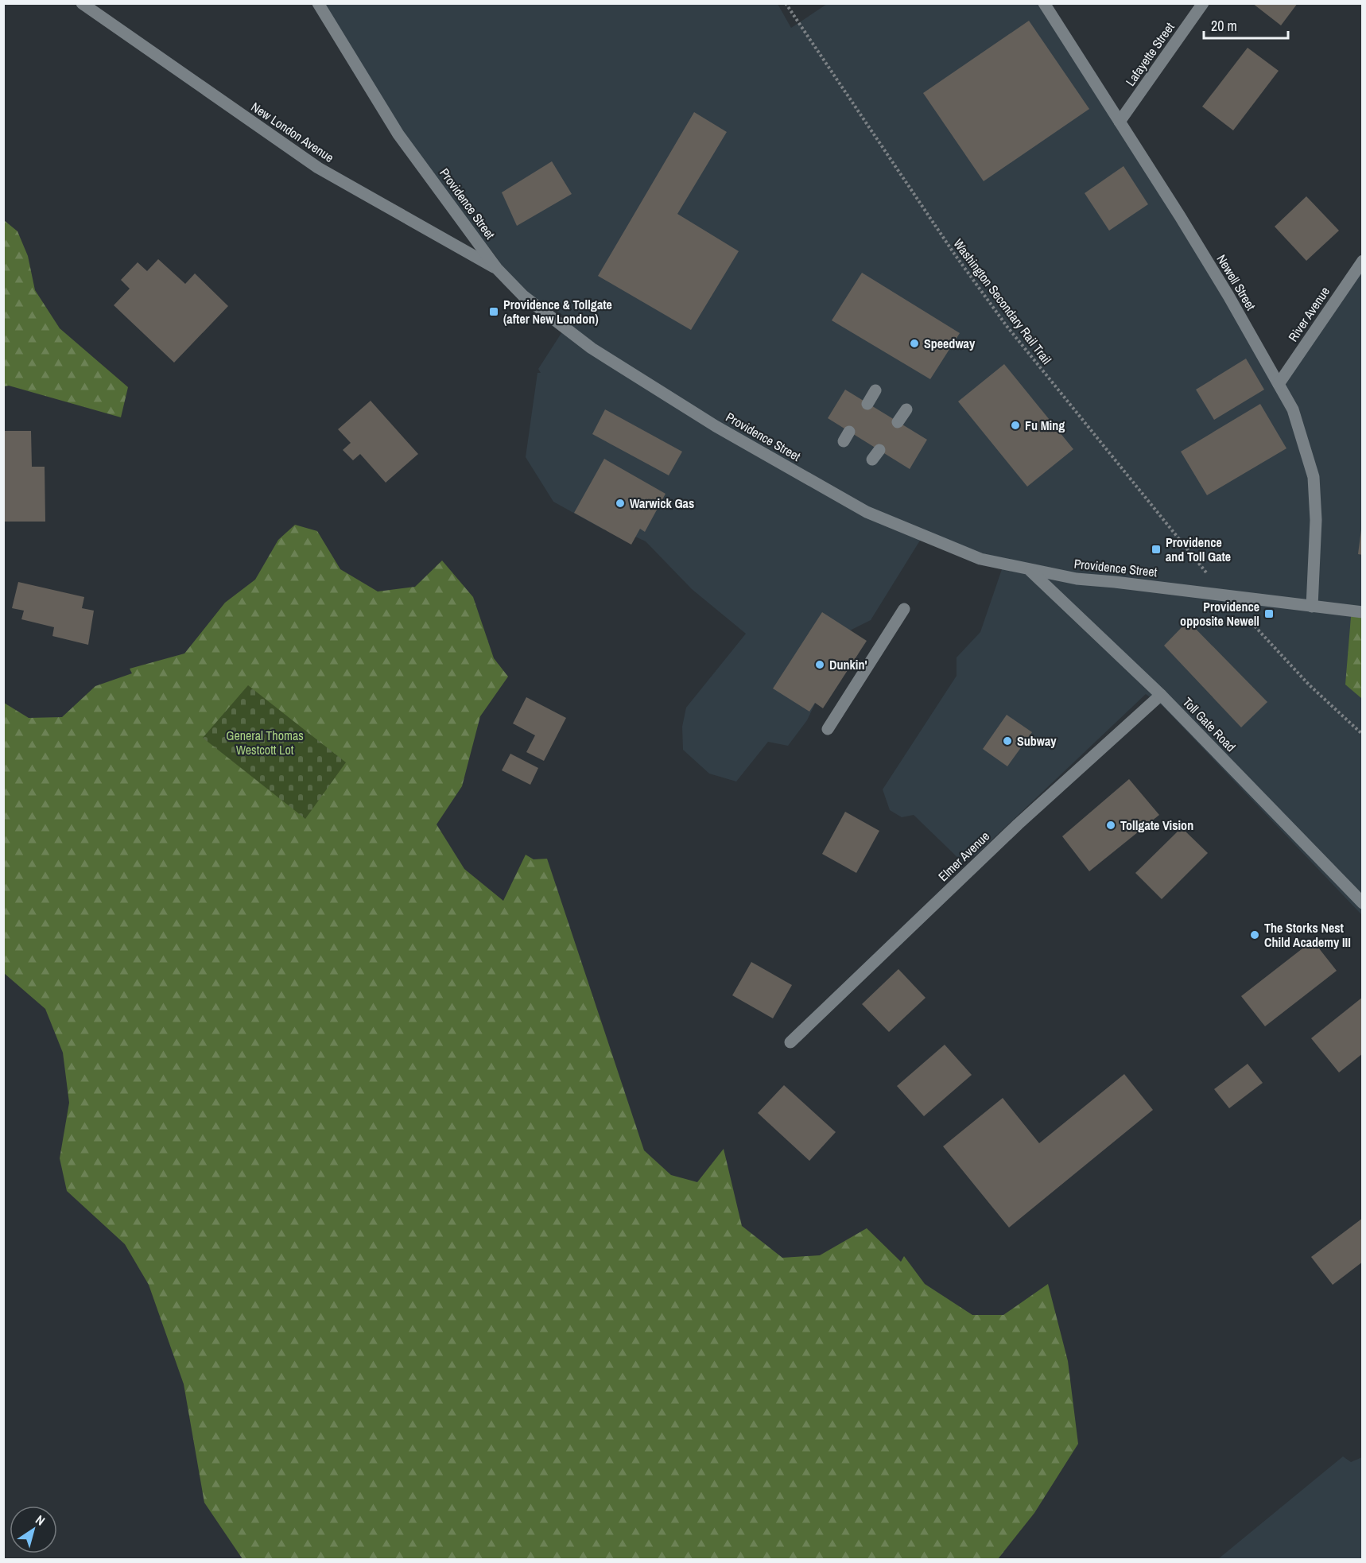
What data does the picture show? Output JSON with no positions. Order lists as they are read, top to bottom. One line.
{"streets":{"main road":["Lafayette Street","New London Avenue","Providence Street","Newell Street","River Avenue","Toll Gate Road","Elmer Avenue"],"path":["Washington Secondary Rail Trail"]},"crossings":[["Lafayette Street","Newell Street"],["New London Avenue","Providence Street"],["Providence Street","Newell Street"],["Providence Street","Washington Secondary Rail Trail"],["Providence Street","Toll Gate Road"],["Newell Street","River Avenue"],["Toll Gate Road","Elmer Avenue"]],"parks":["General Thomas Westcott Lot"],"places":{"transit":["Providence & Tollgate (after New London)","Providence and Toll Gate","Providence opposite Newell"],"other":["Speedway","Fu Ming","Warwick Gas","Dunkin'","Subway","Tollgate Vision","The Storks Nest Child Academy III"]},"scale_bar":"20 m","north":"top right"}
